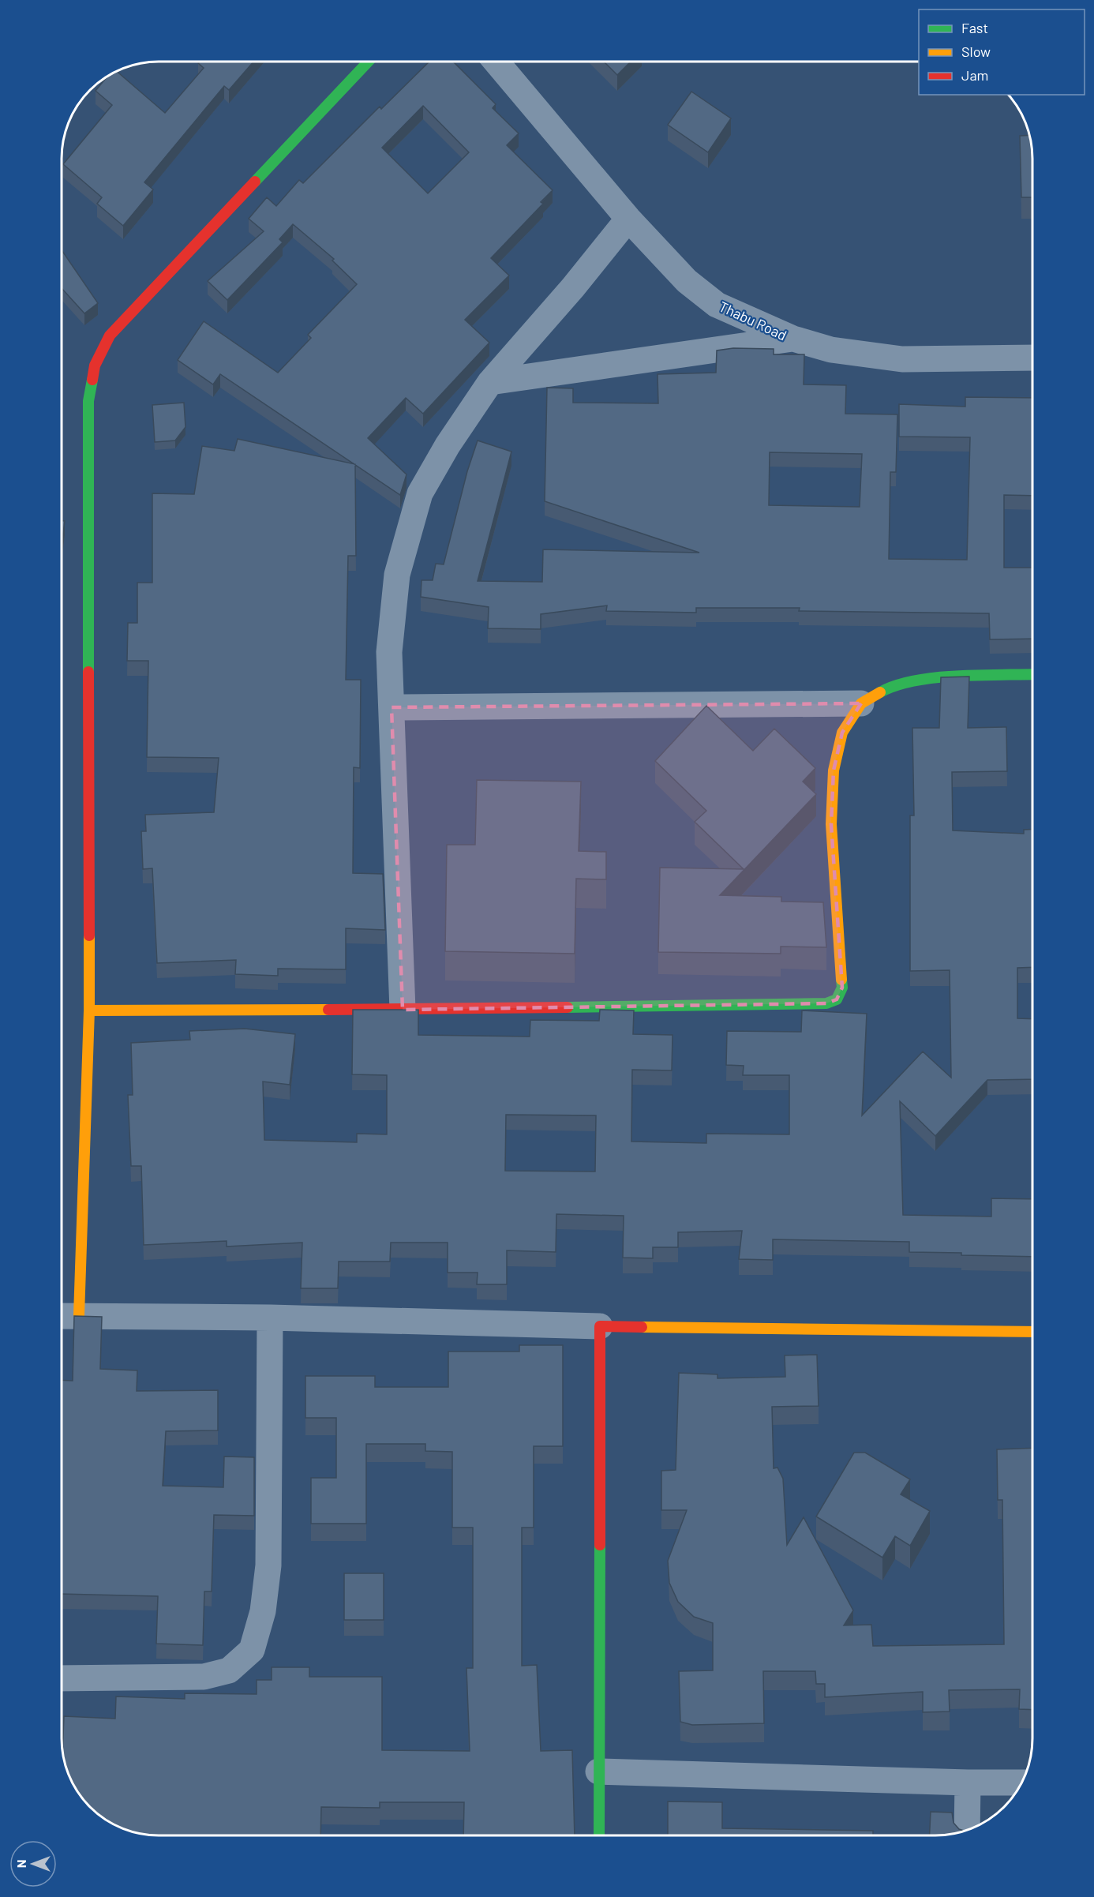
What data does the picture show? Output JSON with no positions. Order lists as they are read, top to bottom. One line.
{"streets":{"street":["Thabu Road"]},"legend":["Fast","Slow","Jam"],"north":"left"}
